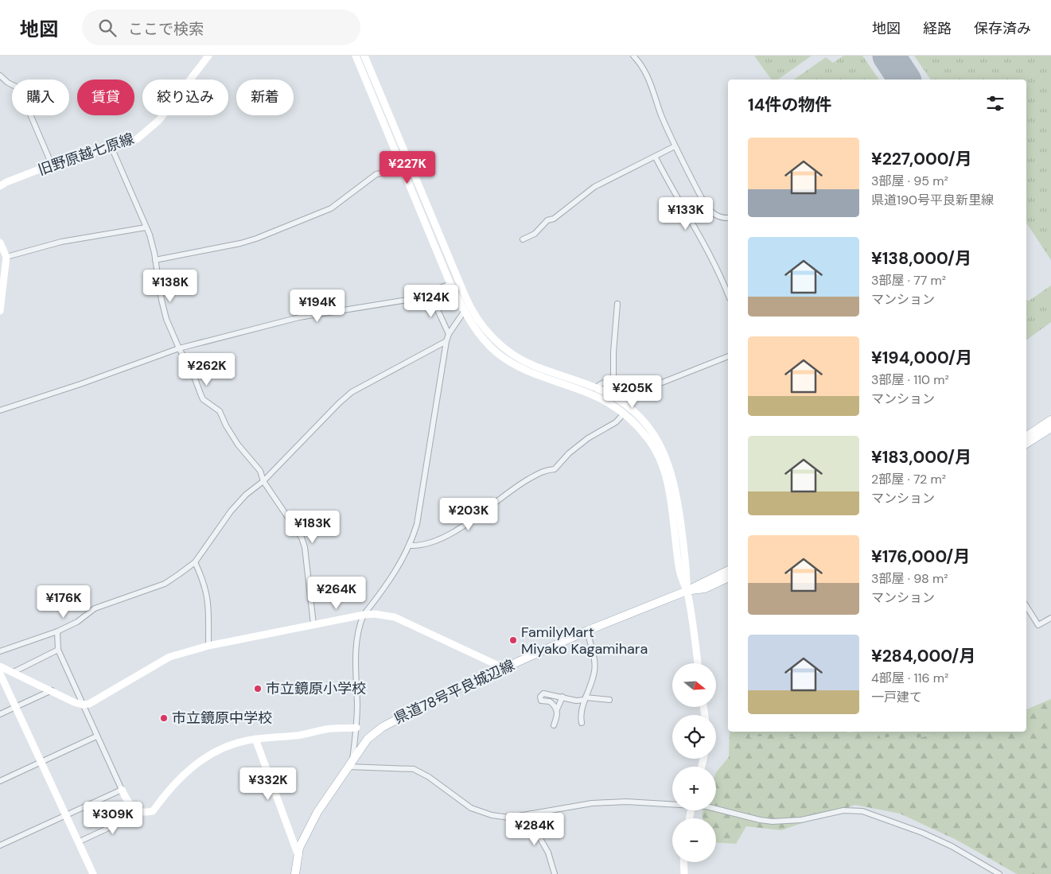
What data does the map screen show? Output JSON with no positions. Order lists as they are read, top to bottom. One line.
{"streets":{"main road":["旧野原越七原線","県道78号平良城辺線"]},"places":["FamilyMart Miyako Kagamihara","市立鏡原小学校","市立鏡原中学校"],"north":"right","page":{"header":"地図","search":"ここで検索","nav":["地図","経路","保存済み"],"chip":["購入","賃貸","絞り込み","新着"],"heading":"14件の物件","list":[{"name":"¥227,000/月","note":"3部屋 · 95 m² · 県道190号平良新里線"},{"name":"¥138,000/月","note":"3部屋 · 77 m² · マンション"},{"name":"¥194,000/月","note":"3部屋 · 110 m² · マンション"},{"name":"¥183,000/月","note":"2部屋 · 72 m² · マンション"},{"name":"¥176,000/月","note":"3部屋 · 98 m² · マンション"},{"name":"¥284,000/月","note":"4部屋 · 116 m² · 一戸建て"}],"price":["¥227K","¥133K","¥138K","¥124K","¥194K","¥262K","¥205K","¥203K","¥183K","¥264K","¥176K","¥332K","¥309K","¥284K"],"map_buttons":["+","−"]}}
